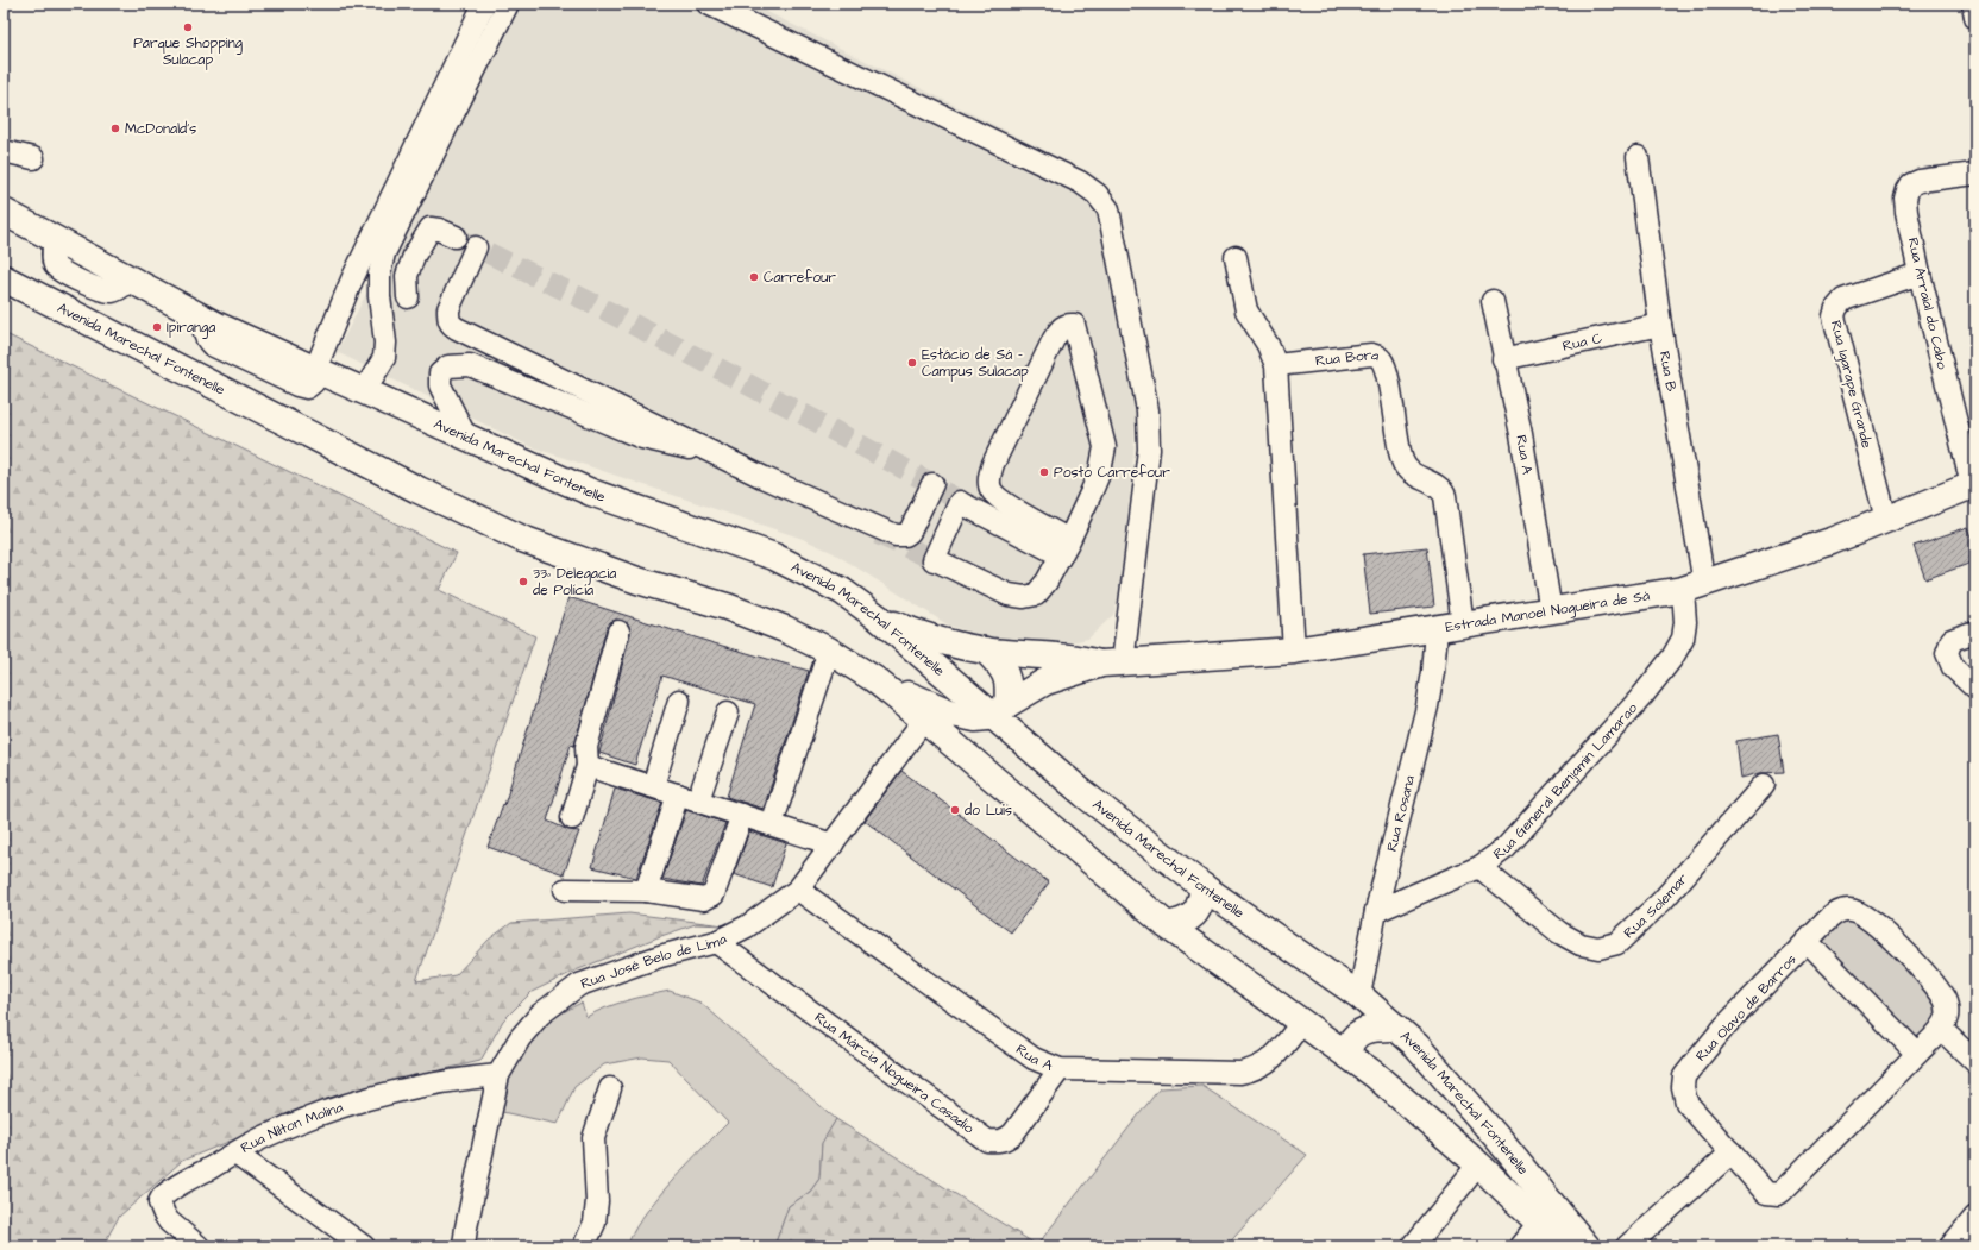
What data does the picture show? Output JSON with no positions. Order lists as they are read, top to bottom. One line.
{"streets":{"main road":["Avenida Marechal Fontenelle","Estrada Manoel Nogueira de Sá"],"street":["Rua Arraial do Cabo","Rua C","Rua Bora","Rua B","Rua Igarape Grande","Rua A","Rua General Benjamin Lamarao","Rua Rosana","Rua Solemar","Rua José Belo de Lima","Rua Olavo de Barros","Rua Márcia Nogueira Casadio","Rua Nilton Molina"]},"crossings":[["Rua Arraial do Cabo","Rua Igarape Grande"],["Rua Arraial do Cabo","Estrada Manoel Nogueira de Sá"],["Rua C","Rua B"],["Rua C","Rua A"],["Avenida Marechal Fontenelle","Rua A"],["Avenida Marechal Fontenelle","Estrada Manoel Nogueira de Sá"],["Avenida Marechal Fontenelle","Rua Rosana"],["Avenida Marechal Fontenelle","Rua José Belo de Lima"],["Rua Bora","Estrada Manoel Nogueira de Sá"],["Rua B","Estrada Manoel Nogueira de Sá"],["Rua B","Rua General Benjamin Lamarao"],["Rua Igarape Grande","Estrada Manoel Nogueira de Sá"],["Rua A","Estrada Manoel Nogueira de Sá"],["Rua A","Rua José Belo de Lima"],["Rua A","Rua Márcia Nogueira Casadio"],["Estrada Manoel Nogueira de Sá","Rua General Benjamin Lamarao"],["Estrada Manoel Nogueira de Sá","Rua Rosana"],["Rua General Benjamin Lamarao","Rua Rosana"],["Rua General Benjamin Lamarao","Rua Solemar"],["Rua José Belo de Lima","Rua Márcia Nogueira Casadio"],["Rua José Belo de Lima","Rua Nilton Molina"]],"places":["Parque Shopping Sulacap","McDonald's","Carrefour","Ipiranga","Estácio de Sá - Campus Sulacap","Posto Carrefour","33ª Delegacia de Polícia","do Luis"]}
